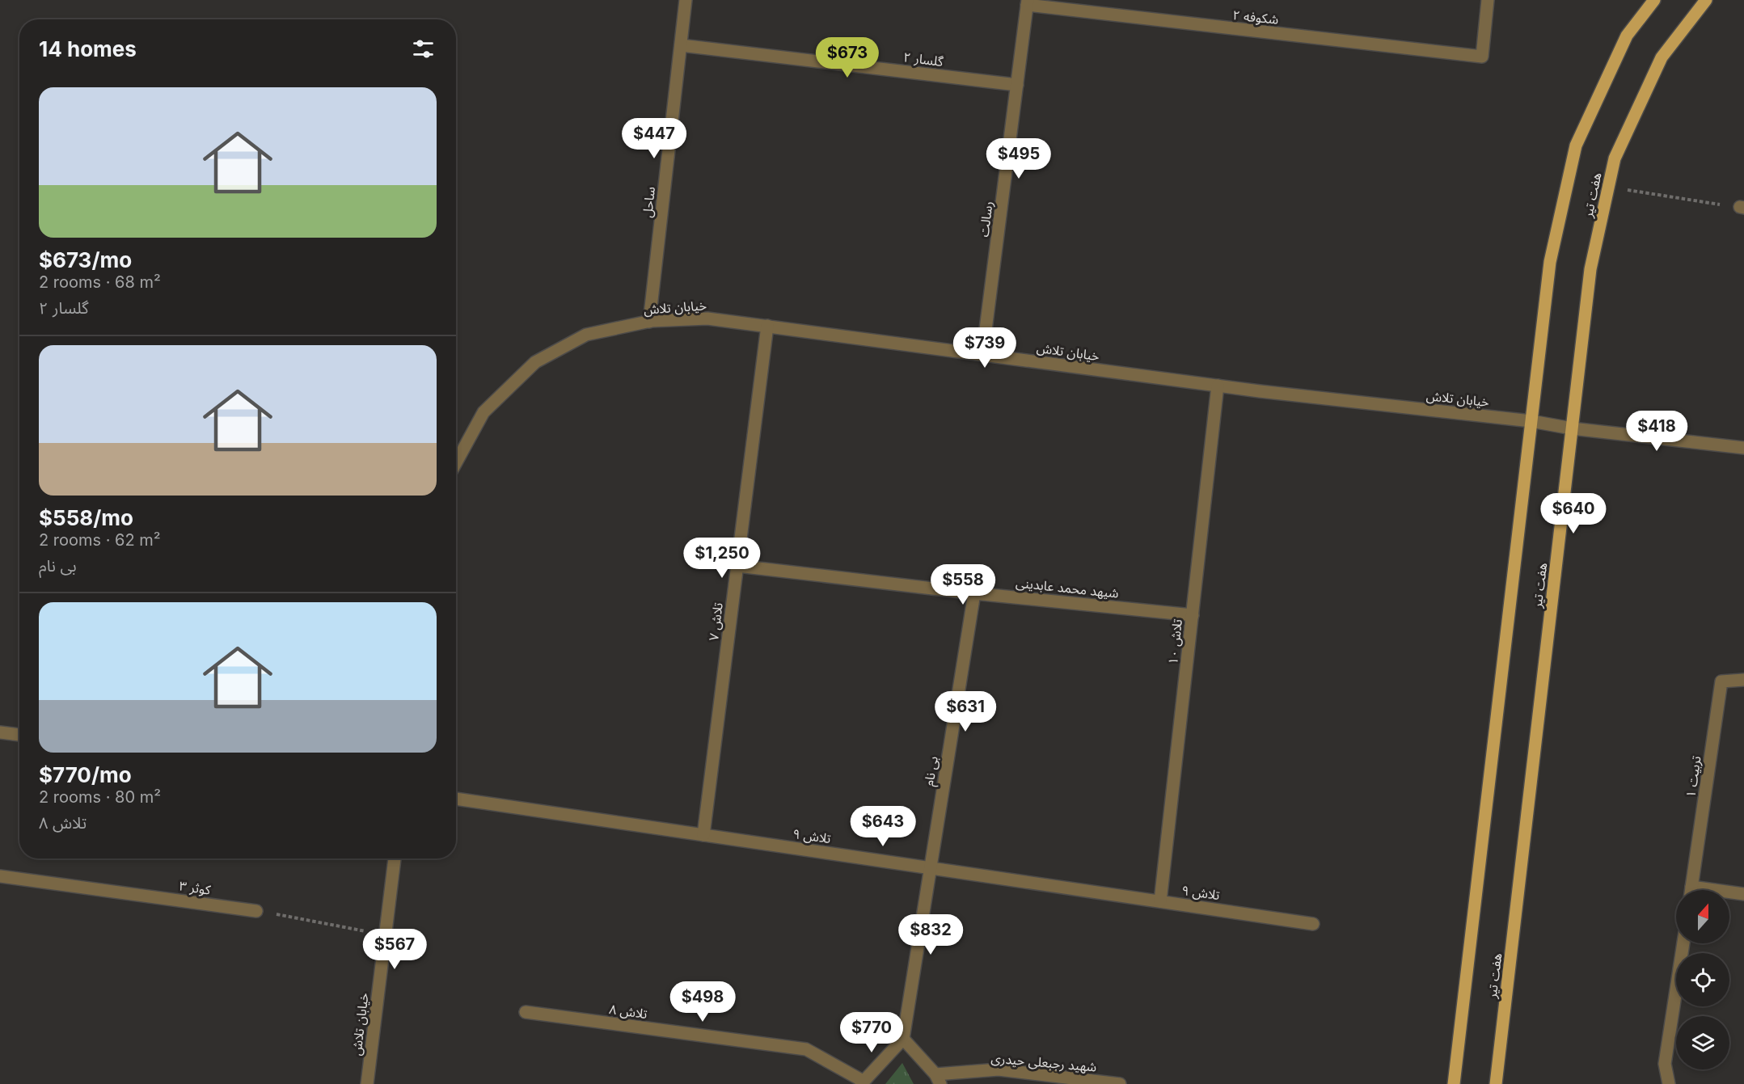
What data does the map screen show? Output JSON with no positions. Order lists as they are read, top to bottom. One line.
{"streets":{"main road":["هفت تیر"],"street":["شکوفه ۲","گلسار ۲","ساحل","رسالت","خیابان تلاش","شیهد محمد عابدینی","تلاش ۷","تلاش ۱۰","بی نام","تربیت ۱","تلاش ۹","کوثر ۳","تلاش ۸","شهید رجبعلی حیدری"]},"crossings":[["شکوفه ۲","رسالت"],["گلسار ۲","ساحل"],["گلسار ۲","رسالت"],["هفت تیر","خیابان تلاش"],["ساحل","خیابان تلاش"],["رسالت","خیابان تلاش"],["خیابان تلاش","تلاش ۷"],["خیابان تلاش","تلاش ۱۰"],["شیهد محمد عابدینی","تلاش ۷"],["شیهد محمد عابدینی","تلاش ۱۰"],["شیهد محمد عابدینی","بی نام"],["تلاش ۷","تلاش ۹"],["تلاش ۱۰","تلاش ۹"],["بی نام","تلاش ۹"]],"north":"top","page":{"heading":"14 homes","price":["$673","$447","$495","$739","$418","$640","$1,250","$558","$631","$643","$832","$567","$498","$770"],"list":[{"name":"$673/mo","note":"2 rooms · 68 m² · گلسار ۲"},{"name":"$558/mo","note":"2 rooms · 62 m² · بی نام"},{"name":"$770/mo","note":"2 rooms · 80 m² · تلاش ۸"}]}}
